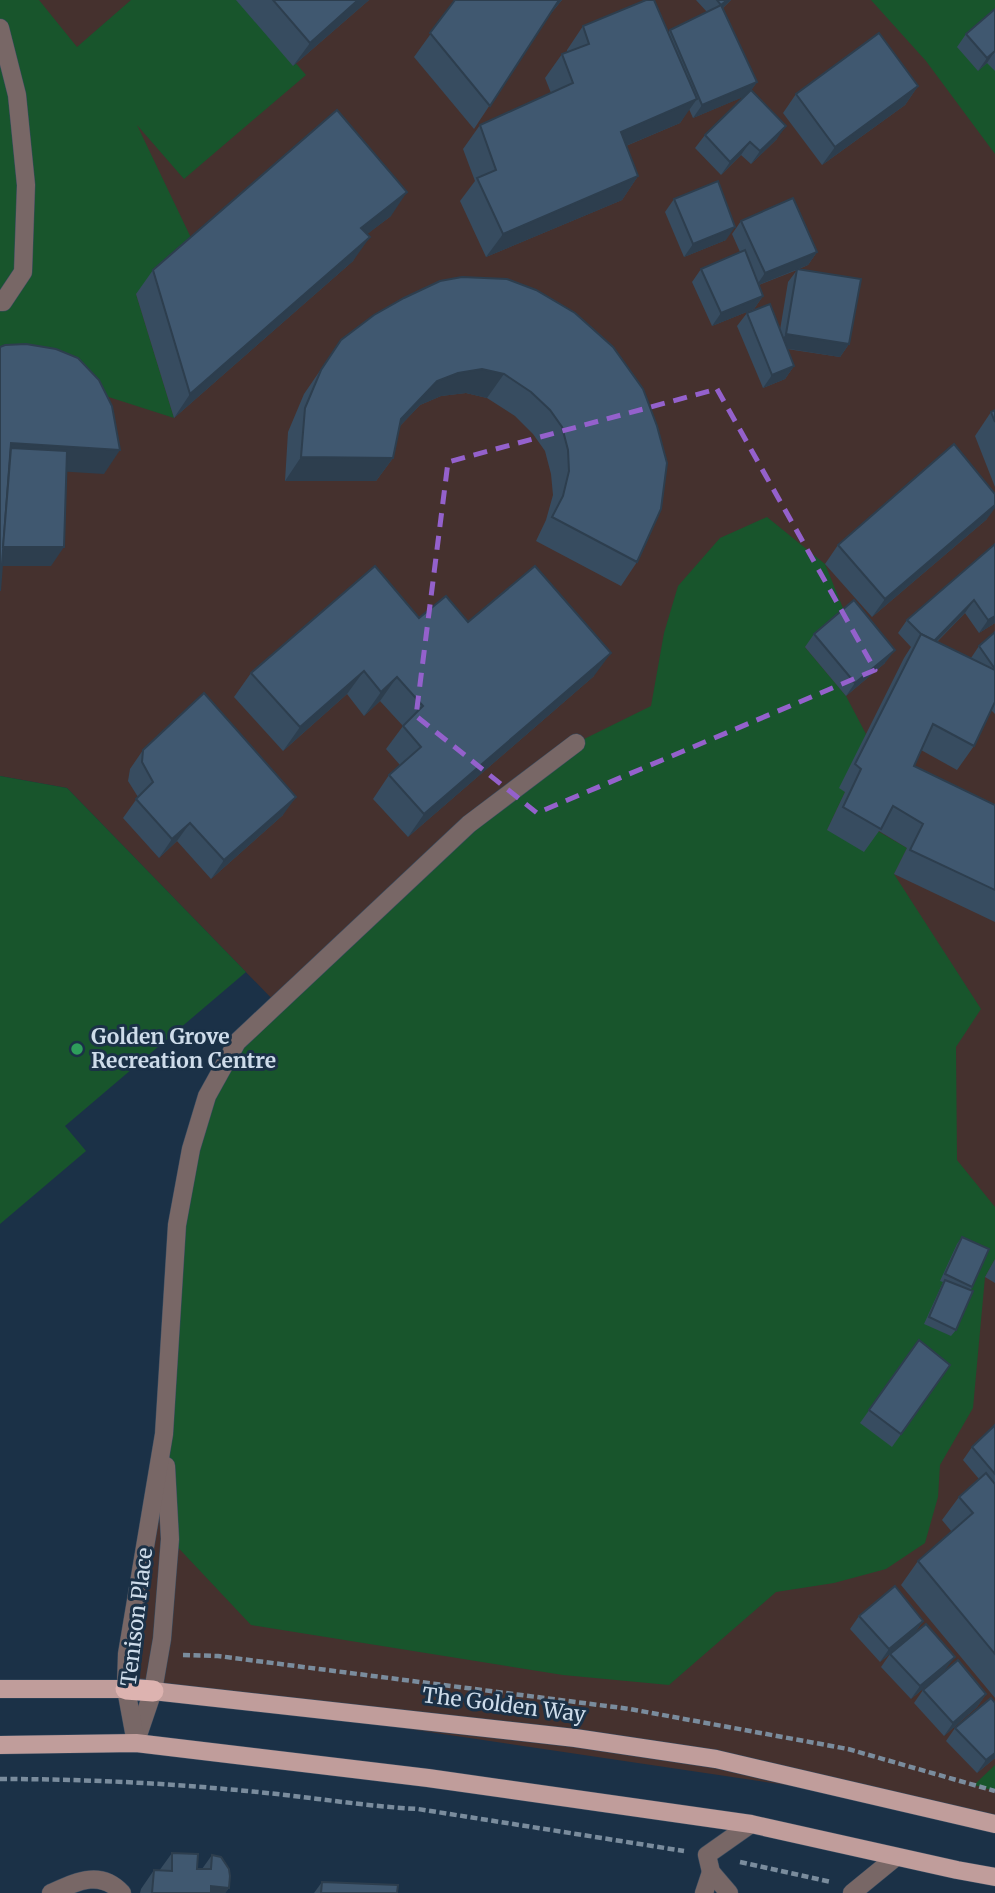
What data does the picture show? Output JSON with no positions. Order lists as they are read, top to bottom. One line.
{"streets":{"highway":["The Golden Way"],"street":["Tenison Place"]},"crossings":[["Tenison Place","The Golden Way"]],"places":["Golden Grove Recreation Centre"]}
